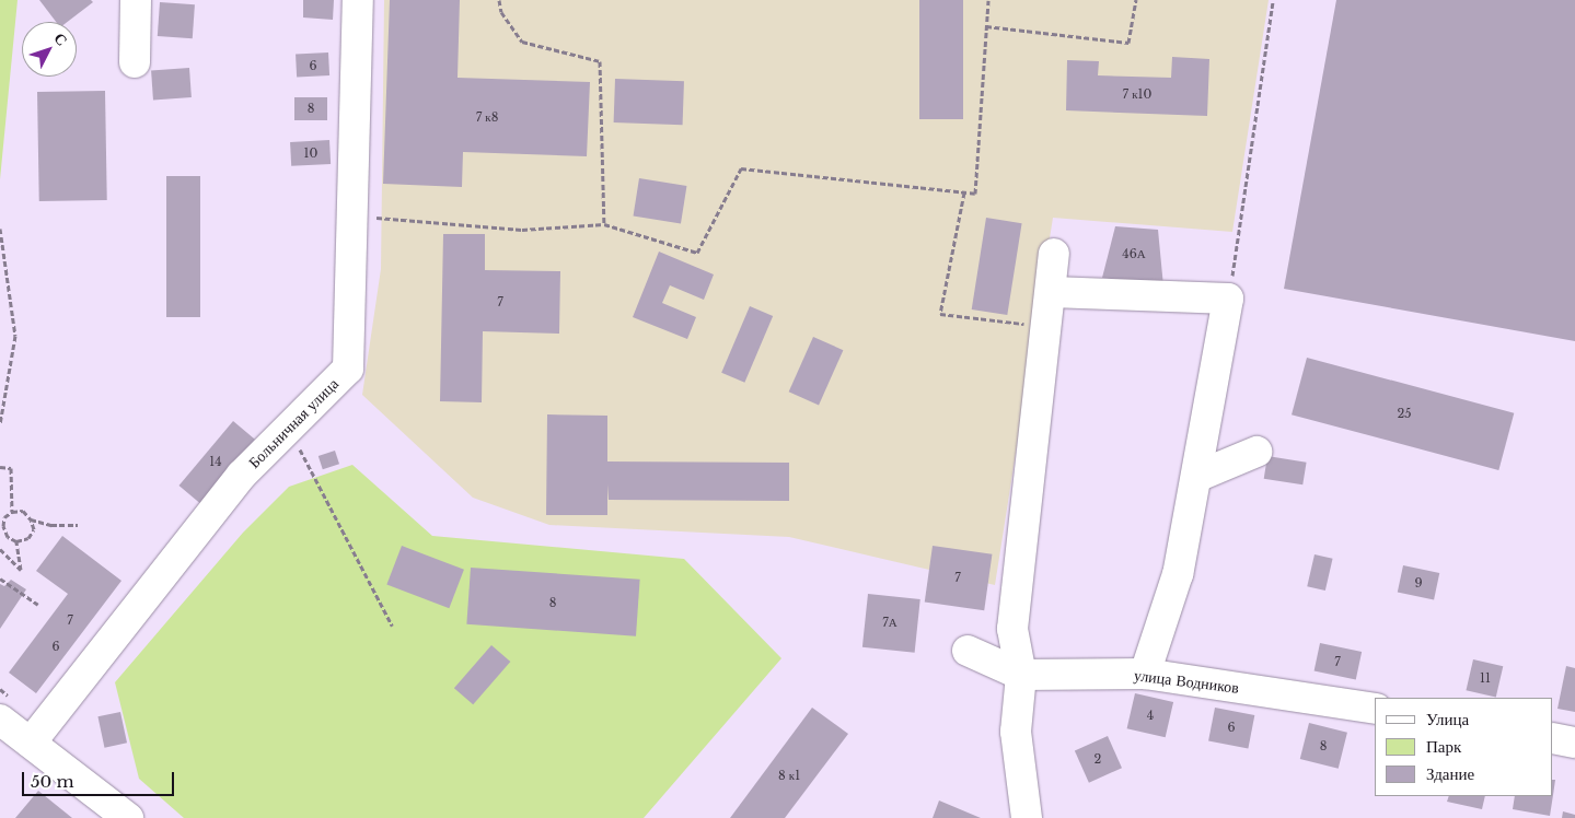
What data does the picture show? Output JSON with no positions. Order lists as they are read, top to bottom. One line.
{"streets":{"street":["Больничная улица","улица Водников"]},"house_numbers":["6","7 к10","8","7 к8","10","46А","7","25","14","7","9","8","7","7А","6","7","11","4","6","8","2","8 к1"],"legend":["Улица","Парк","Здание"],"scale_bar":"50 m","north":"top right"}
